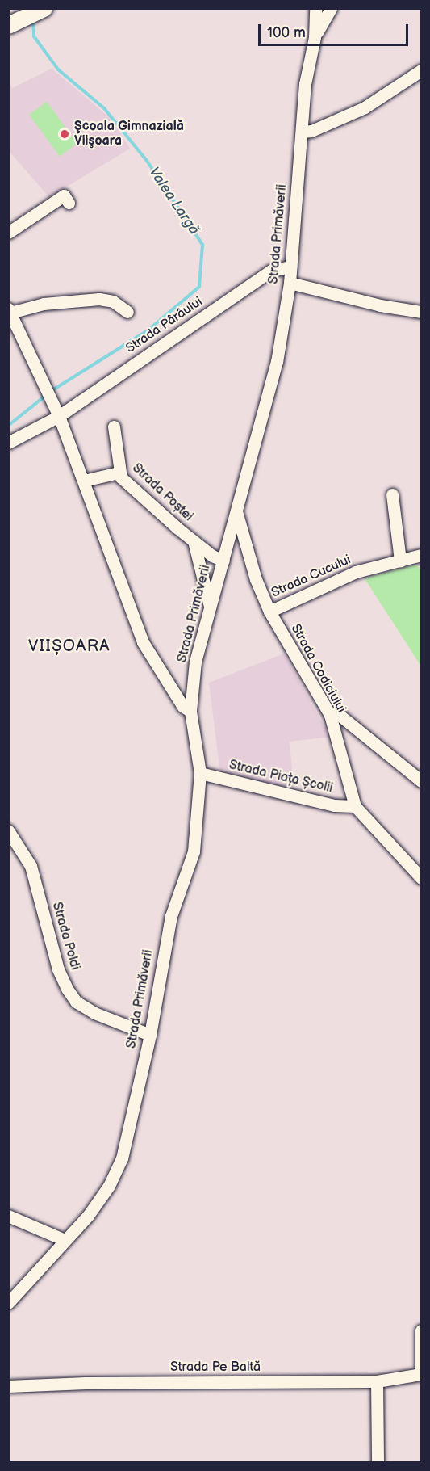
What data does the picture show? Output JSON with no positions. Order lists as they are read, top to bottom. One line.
{"streets":{"street":["Strada Primăverii","Strada Pârâului","Strada Poștei","Strada Cucului","Strada Codiciului","Strada Piața Școlii","Strada Poldi","Strada Pe Baltă"]},"crossings":[["Strada Primăverii","Strada Pârâului"],["Strada Primăverii","Strada Poștei"],["Strada Primăverii","Strada Codiciului"],["Strada Primăverii","Strada Piața Școlii"],["Strada Primăverii","Strada Poldi"],["Strada Cucului","Strada Codiciului"],["Strada Codiciului","Strada Piața Școlii"]],"districts":["VIIȘOARA"],"water":["Valea Largă"],"places":["Şcoala Gimnazială Viişoara"],"scale_bar":"100 m"}
